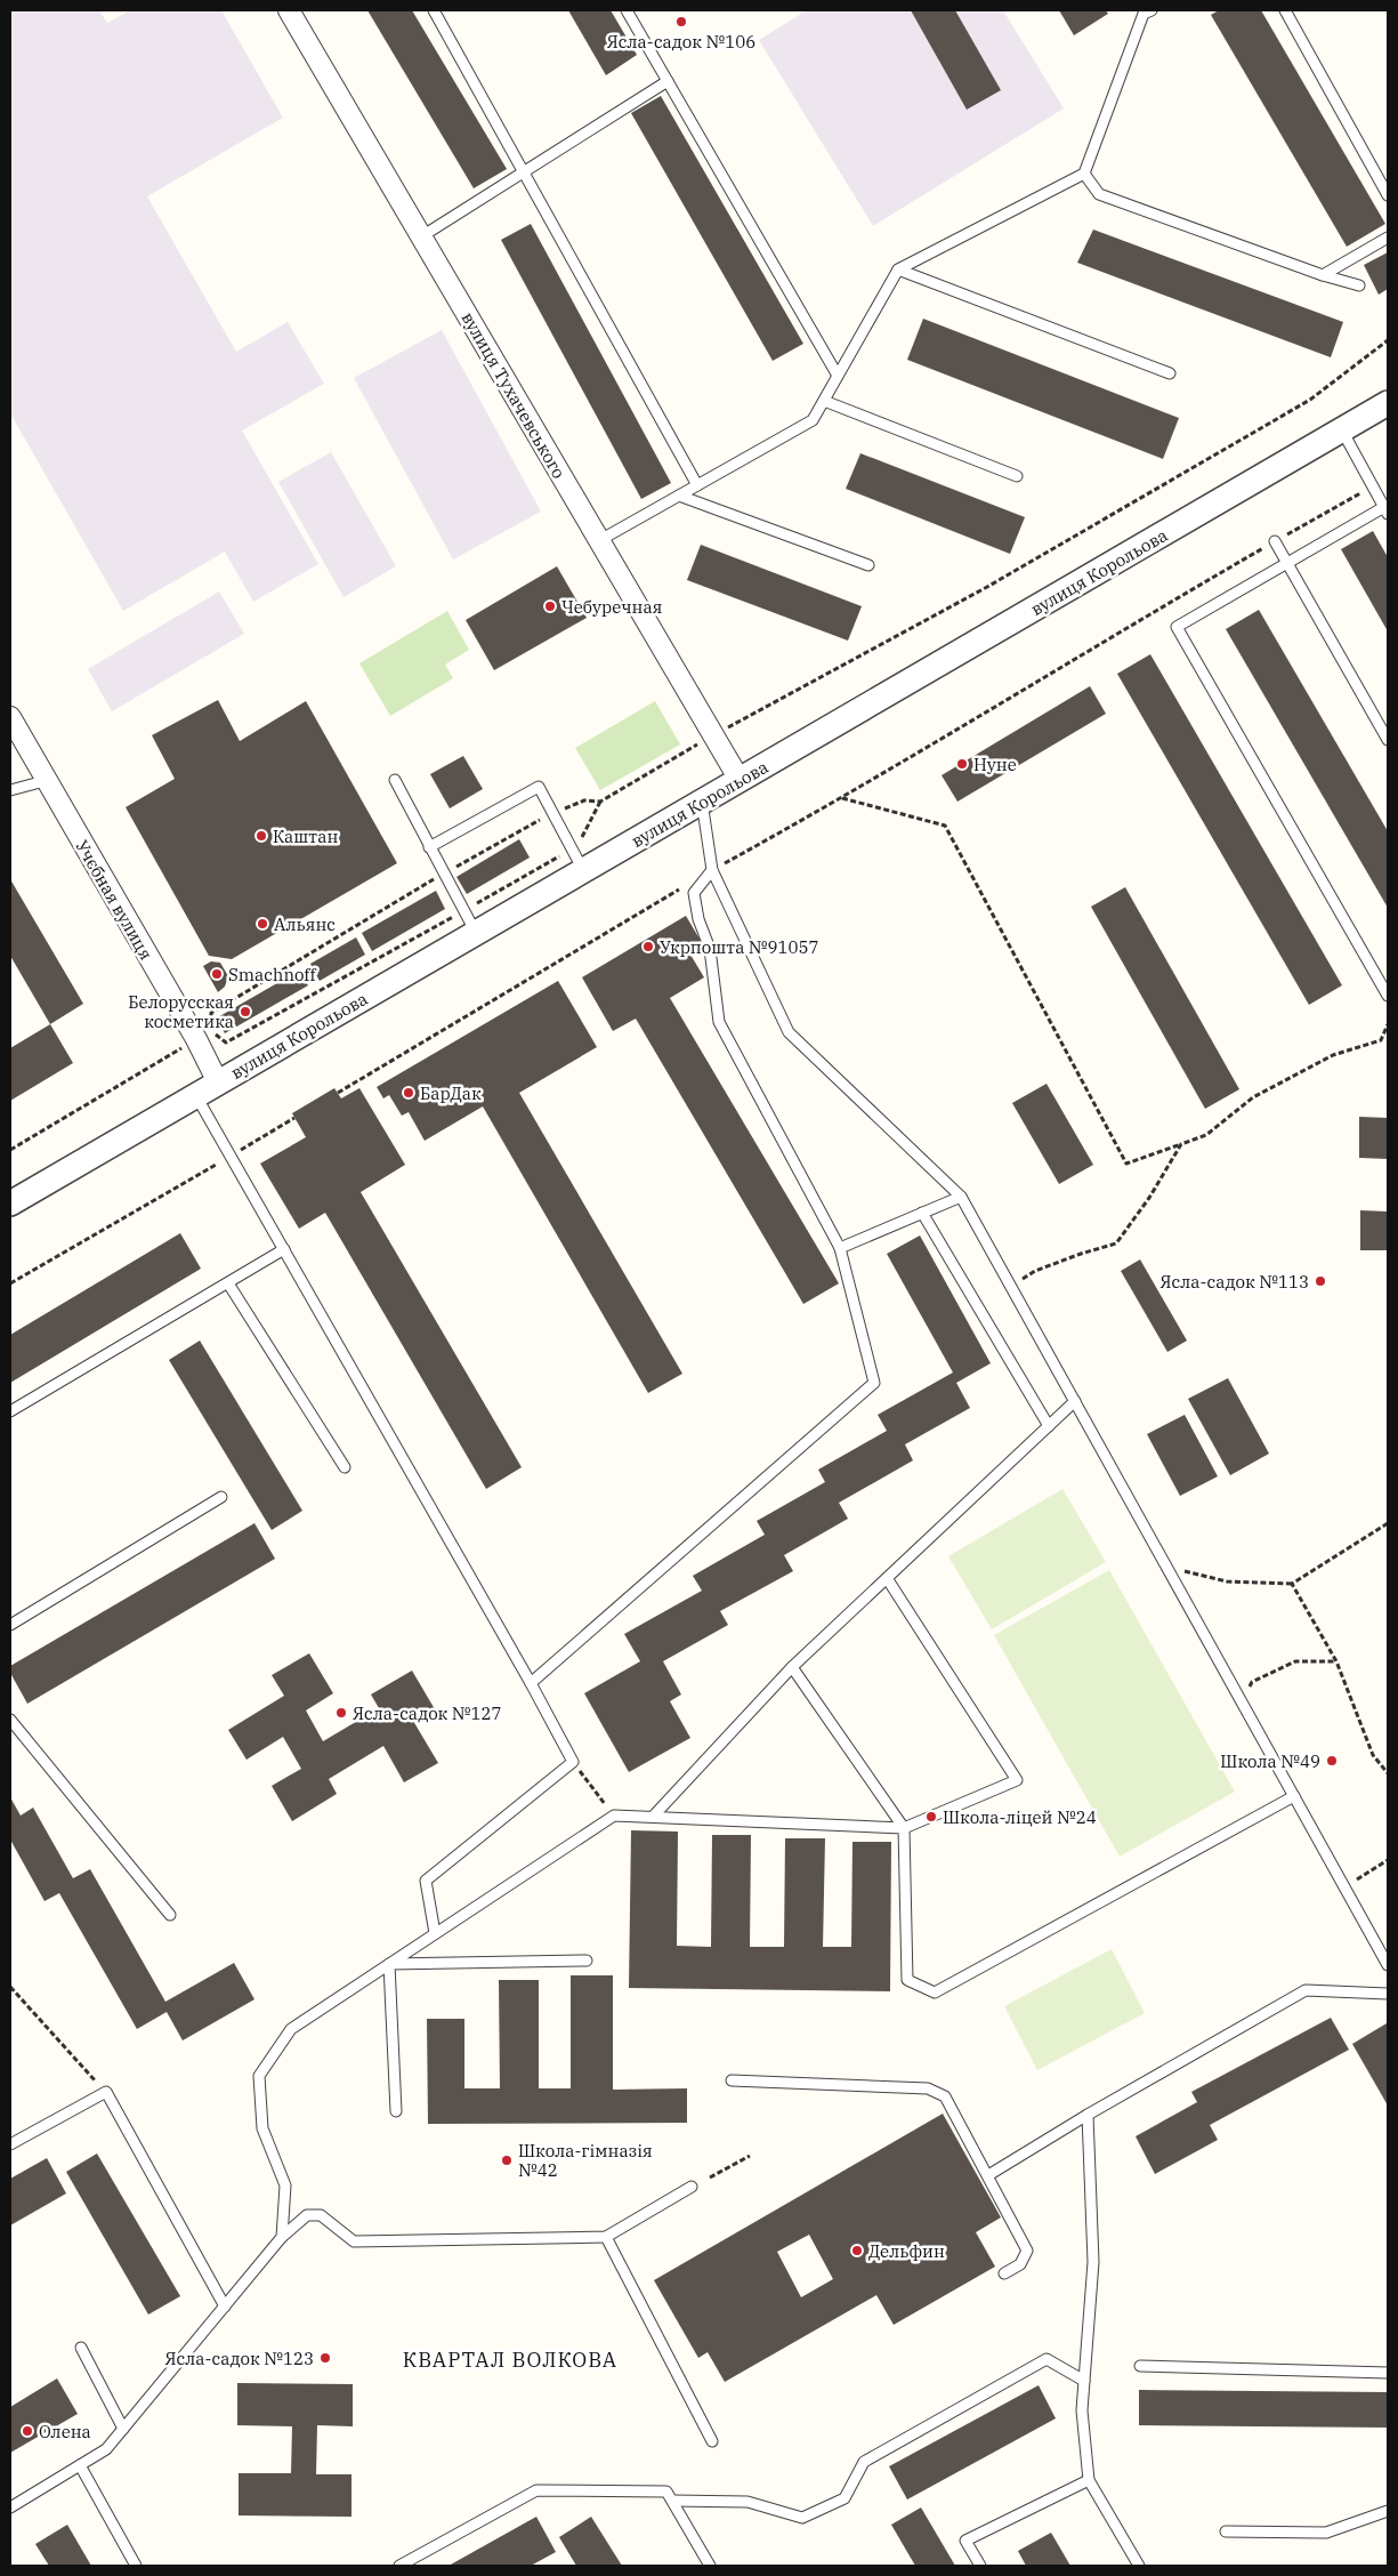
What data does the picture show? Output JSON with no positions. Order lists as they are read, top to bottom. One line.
{"streets":{"street":["вулиця Тухачевського","вулиця Корольова","Учєбная вулиця"]},"crossings":[["вулиця Тухачевського","вулиця Корольова"],["вулиця Корольова","Учєбная вулиця"]],"districts":["КВАРТАЛ ВОЛКОВА"],"places":["Ясла-садок №106","Чебуречная","Нуне","Каштан","Альянс","Укрпошта №91057","Smachnoff","Белорусская косметика","БарДак","Ясла-садок №113","Ясла-садок №127","Школа №49","Школа-ліцей №24","Школа-гімназія №42","Дельфин","Ясла-садок №123","Олена"]}
